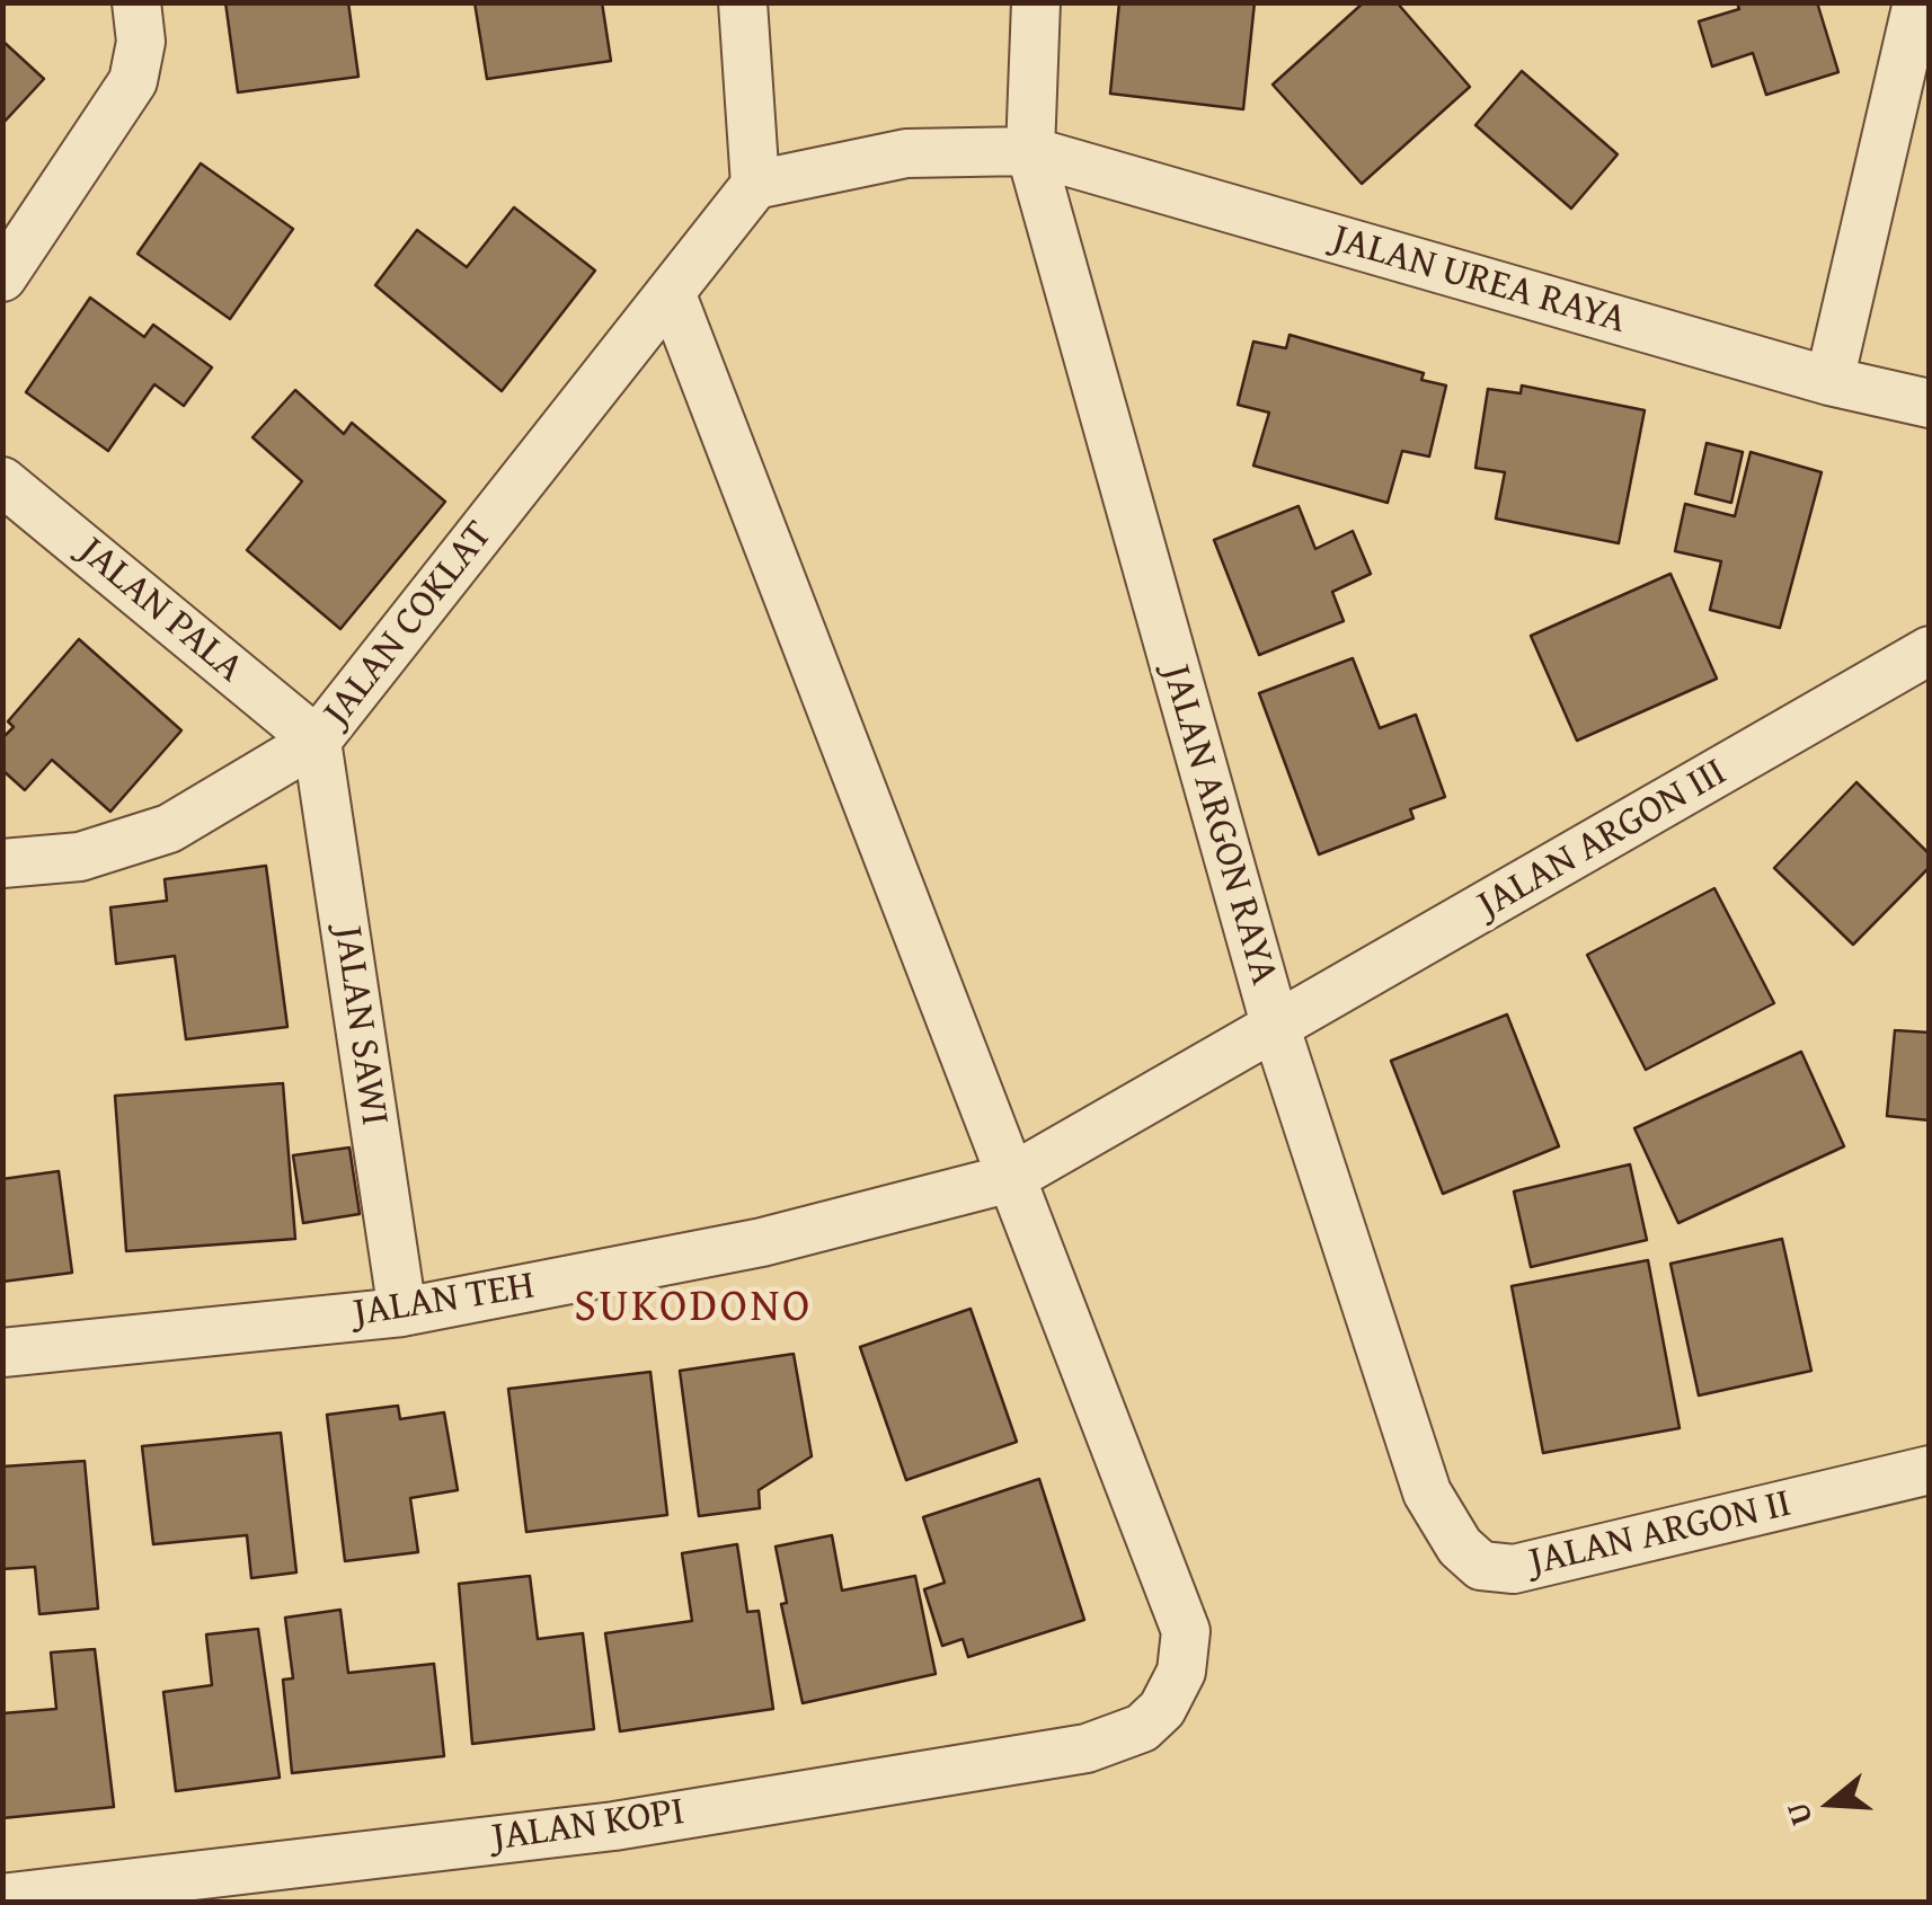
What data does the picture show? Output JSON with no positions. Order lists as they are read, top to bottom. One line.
{"streets":{"street":["JALAN UREA RAYA","JALAN PALA","JALAN COKLAT","JALAN ARGON RAYA","JALAN ARGON III","JALAN SAWI","JALAN TEH","JALAN ARGON II","JALAN KOPI"]},"crossings":[["JALAN UREA RAYA","JALAN COKLAT"],["JALAN UREA RAYA","JALAN ARGON RAYA"],["JALAN PALA","JALAN COKLAT"],["JALAN PALA","JALAN SAWI"],["JALAN COKLAT","JALAN SAWI"],["JALAN ARGON RAYA","JALAN ARGON III"],["JALAN ARGON RAYA","JALAN ARGON II"],["JALAN ARGON III","JALAN TEH"],["JALAN ARGON III","JALAN KOPI"],["JALAN SAWI","JALAN TEH"],["JALAN TEH","JALAN KOPI"]],"districts":["SUKODONO"],"north":"left"}
